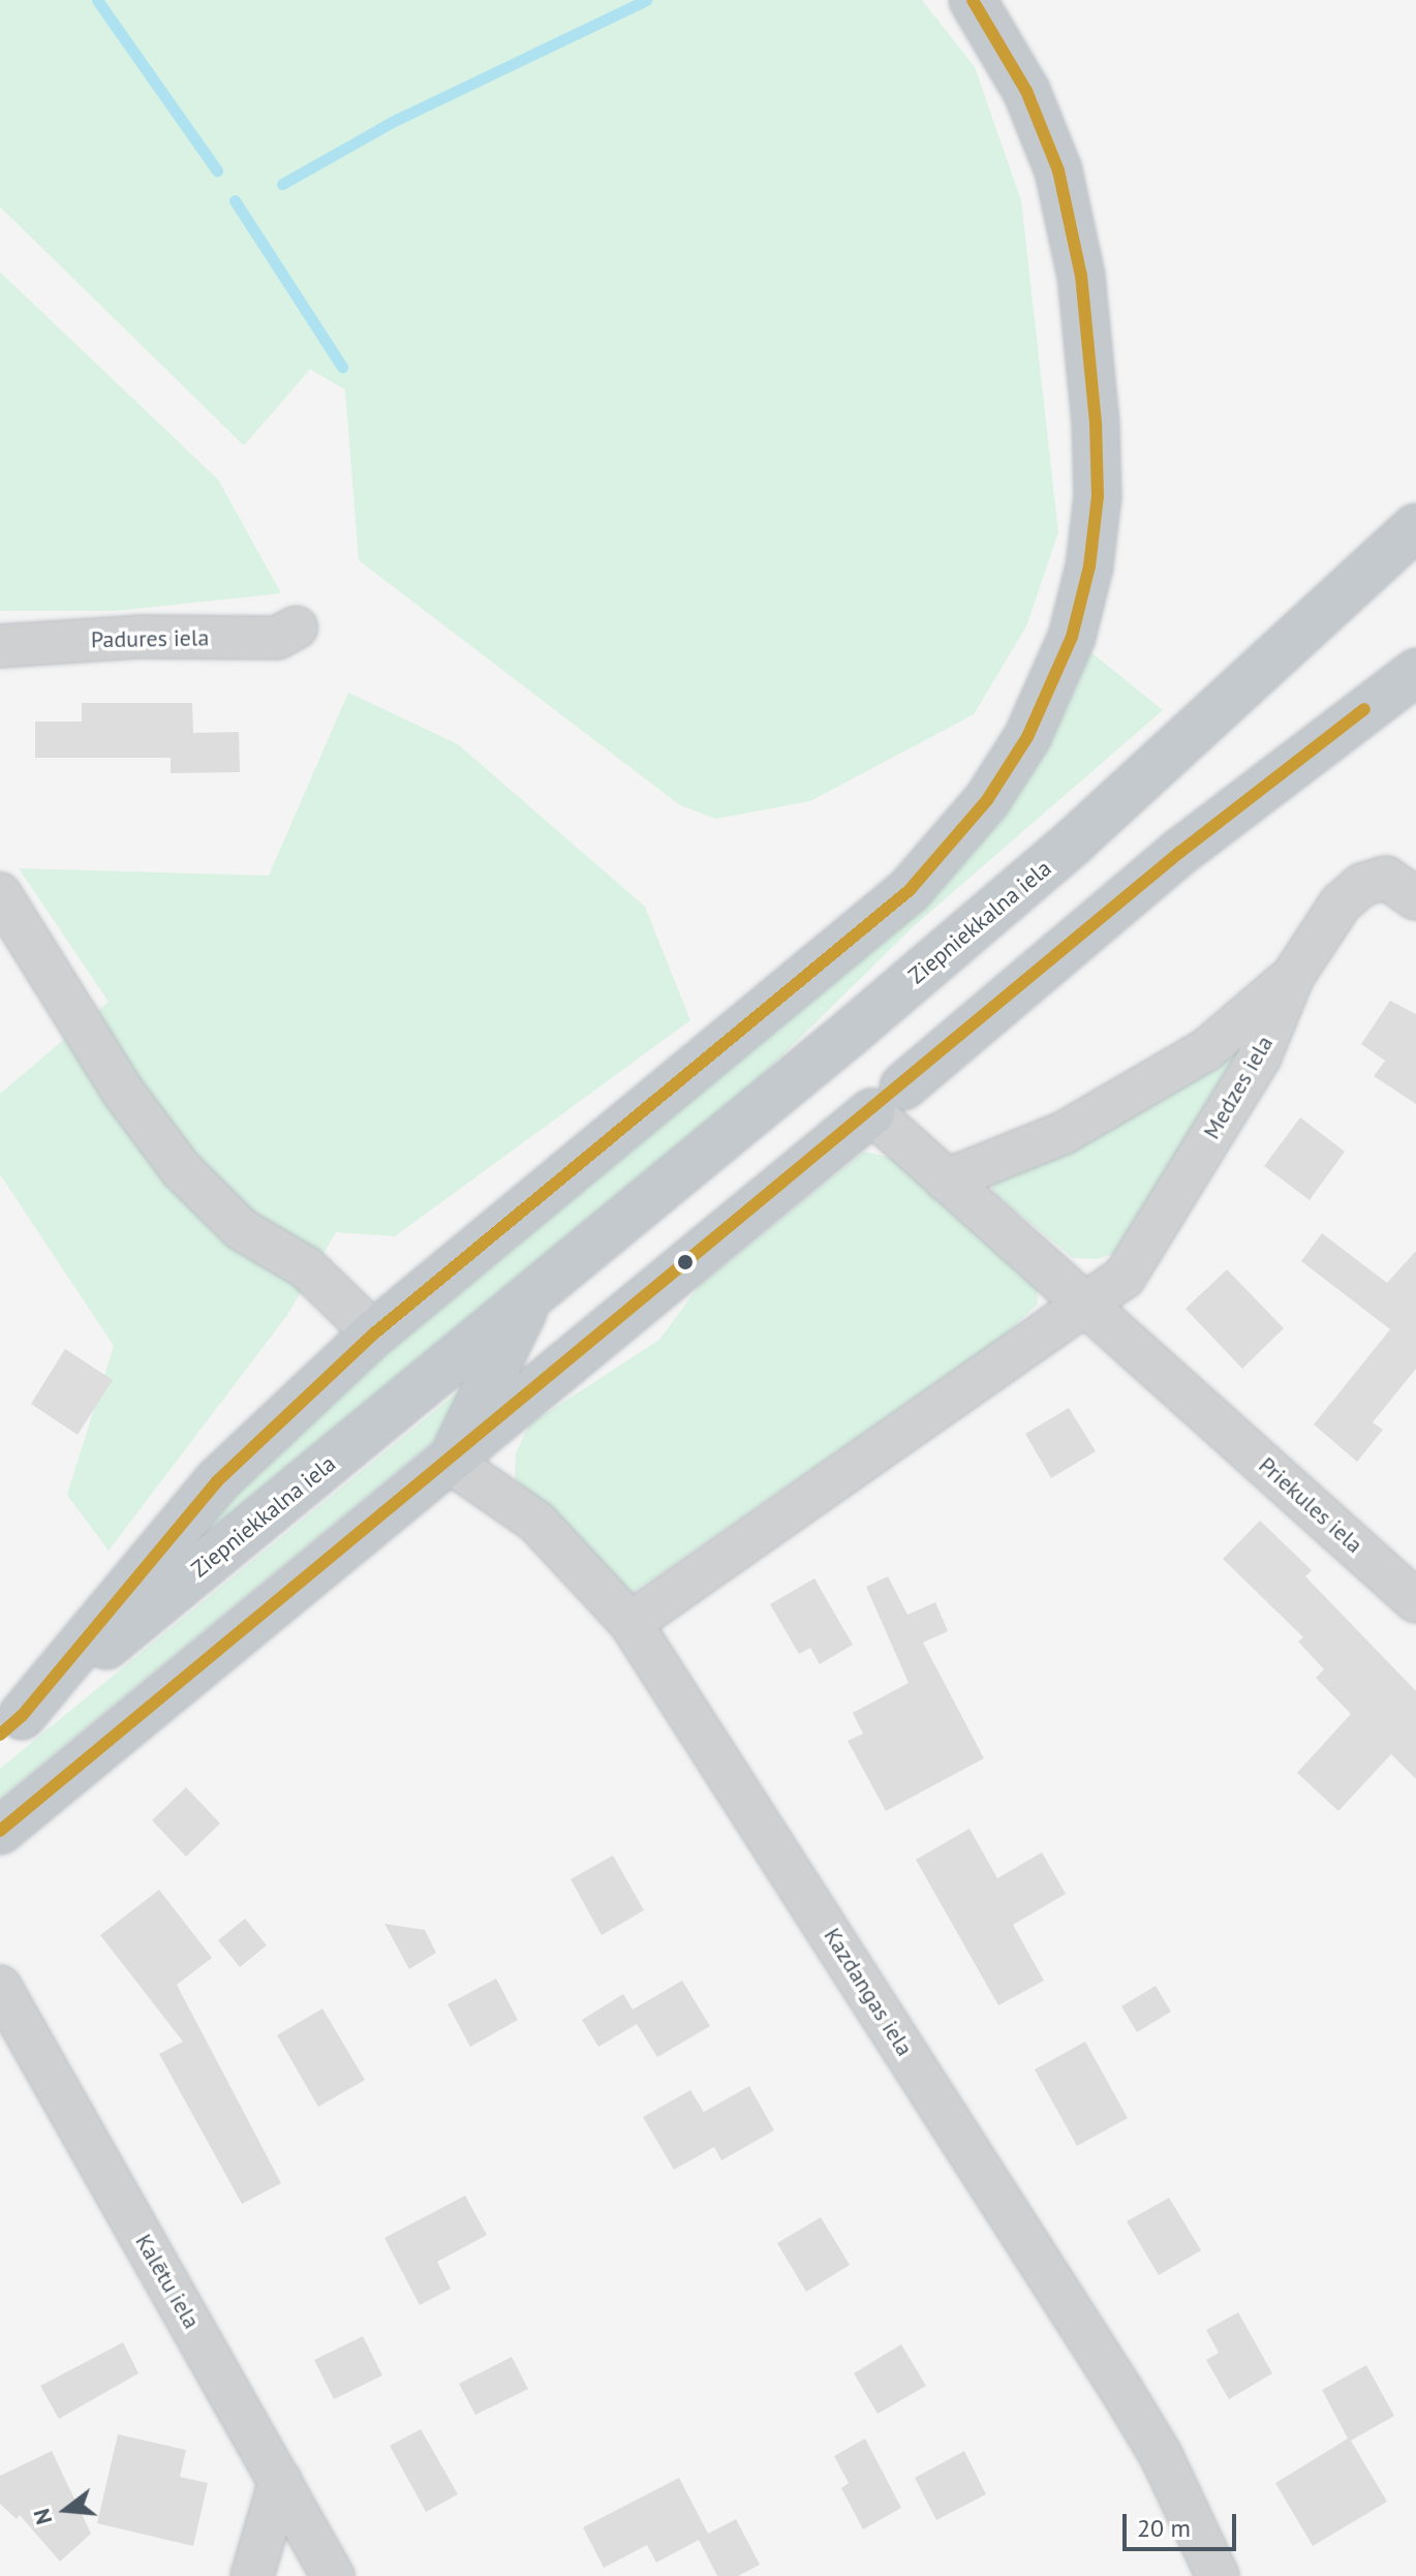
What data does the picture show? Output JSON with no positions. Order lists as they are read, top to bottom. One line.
{"streets":{"highway":["Ziepniekkalna iela"],"street":["Padures iela","Medzes iela","Priekules iela","Kazdangas iela","Kalētu iela"]},"crossings":[["Ziepniekkalna iela","Priekules iela"],["Ziepniekkalna iela","Kazdangas iela"],["Medzes iela","Priekules iela"],["Medzes iela","Kazdangas iela"]],"scale_bar":"20 m","north":"left"}
